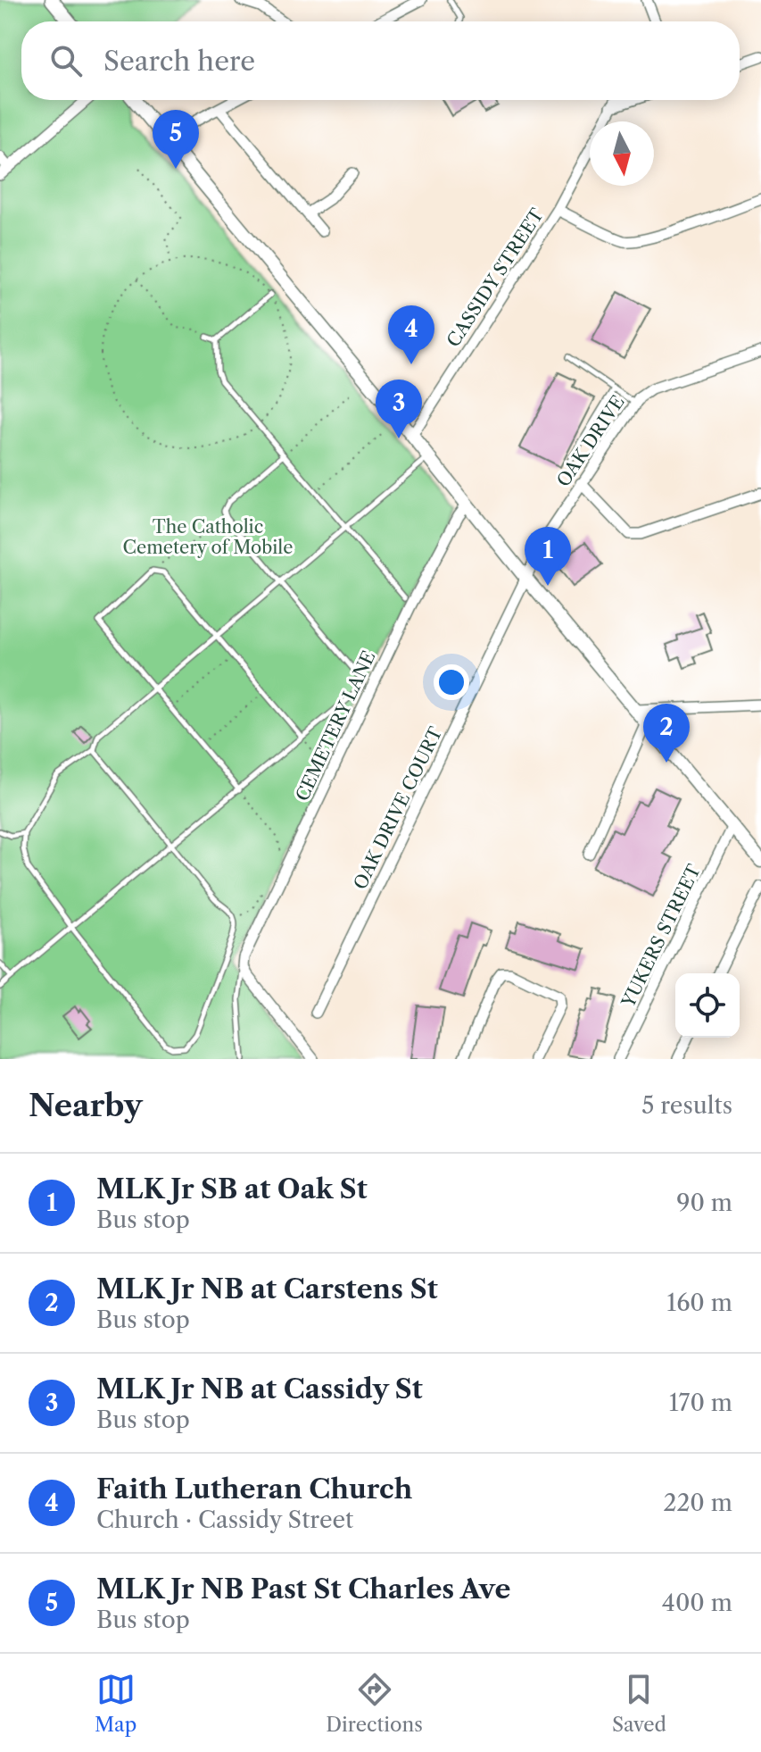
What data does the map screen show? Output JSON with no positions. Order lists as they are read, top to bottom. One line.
{"streets":{"street":["CASSIDY STREET","OAK DRIVE","CEMETERY LANE","OAK DRIVE COURT","YUKERS STREET"]},"crossings":[["OAK DRIVE","OAK DRIVE COURT"]],"parks":["The Catholic Cemetery of Mobile"],"north":"bottom","page":{"search":"Search here","pins":["5","4","3","1","2"],"heading":["Nearby","5 results"],"list":[{"mark":"1","name":"MLK Jr SB at Oak St","note":"Bus stop","value":"90 m"},{"mark":"2","name":"MLK Jr NB at Carstens St","note":"Bus stop","value":"160 m"},{"mark":"3","name":"MLK Jr NB at Cassidy St","note":"Bus stop","value":"170 m"},{"mark":"4","name":"Faith Lutheran Church","note":"Church · Cassidy Street","value":"220 m"},{"mark":"5","name":"MLK Jr NB Past St Charles Ave","note":"Bus stop","value":"400 m"}],"nav":["Map","Directions","Saved"]}}
